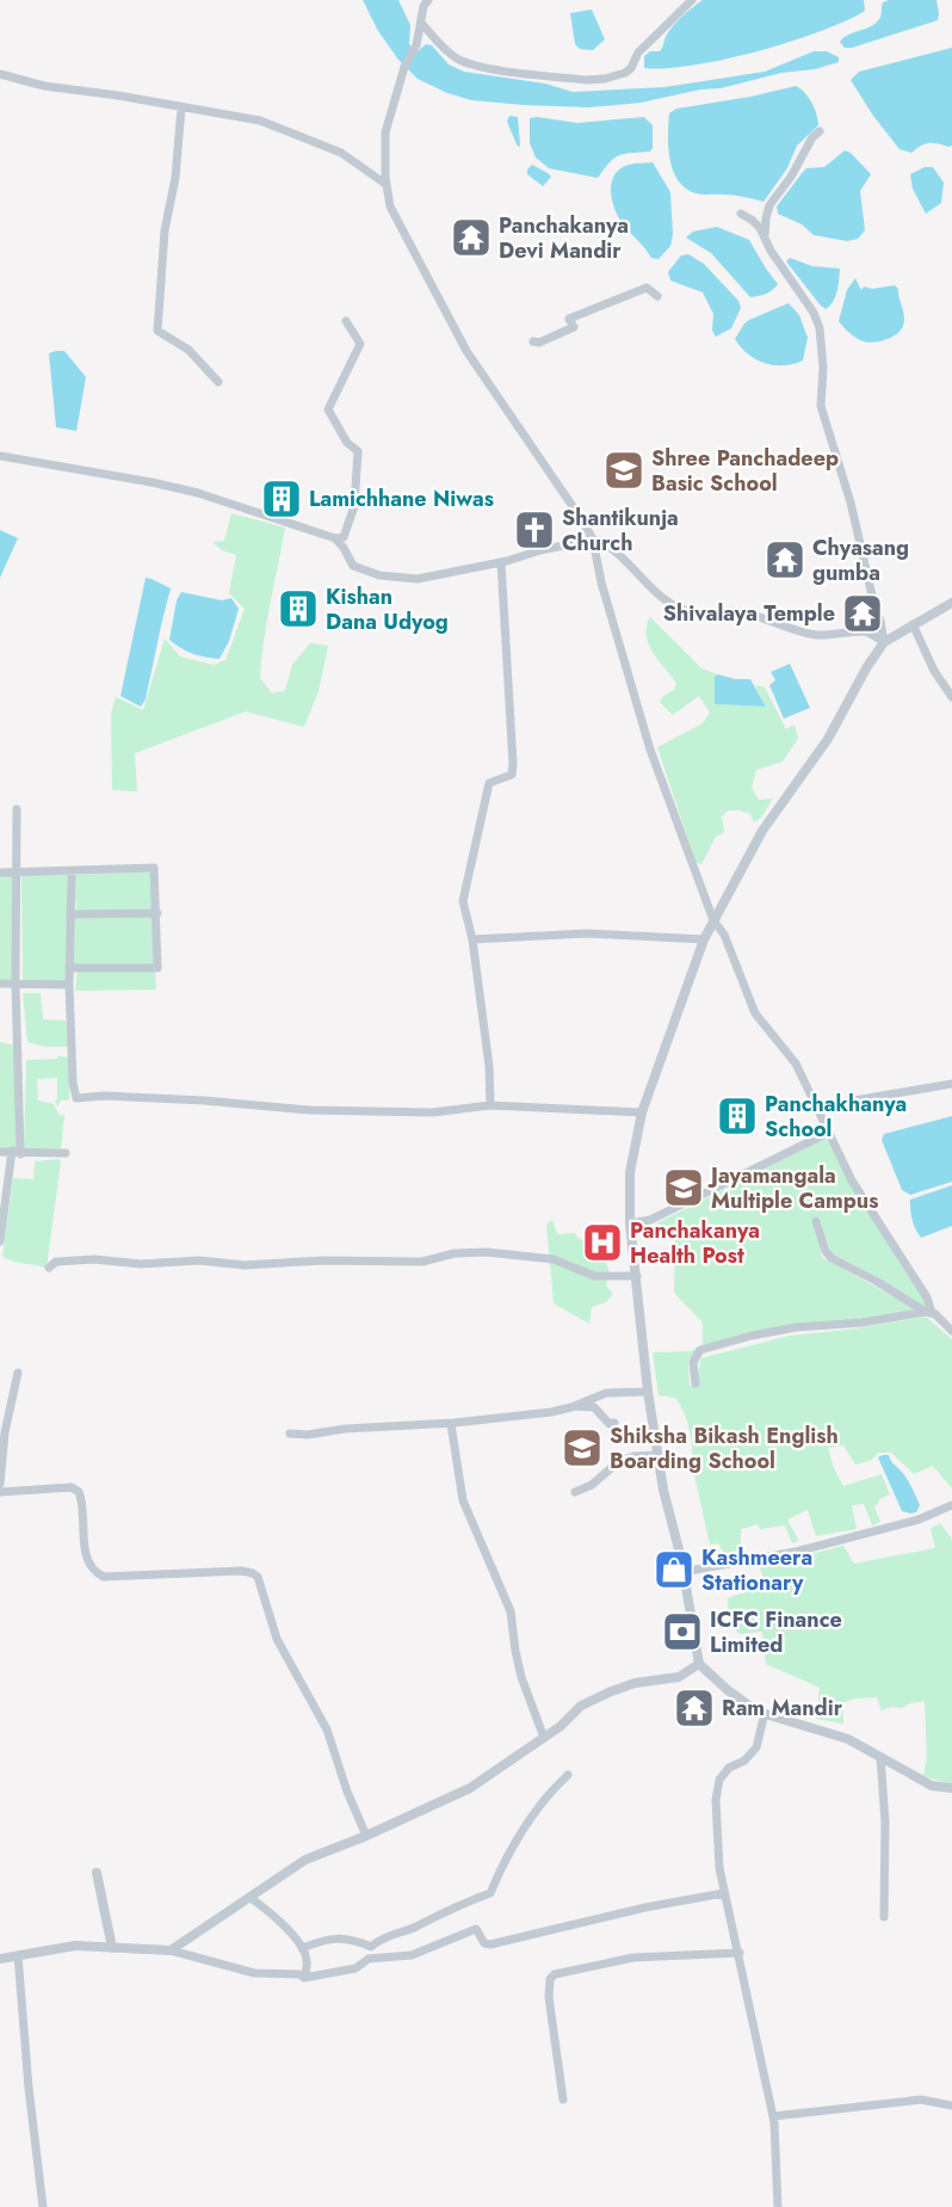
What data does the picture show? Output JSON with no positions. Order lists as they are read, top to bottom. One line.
{"places":{"temple":["Panchakanya Devi Mandir","Chyasang gumba","Shivalaya Temple","Ram Mandir"],"school or university":["Shree Panchadeep Basic School","Jayamangala Multiple Campus","Shiksha Bikash English Boarding School"],"building":["Lamichhane Niwas","Kishan Dana Udyog","Panchakhanya School"],"church":["Shantikunja Church"],"hospital":["Panchakanya Health Post"],"shop":["Kashmeera Stationary"],"bank":["ICFC Finance Limited"]}}
